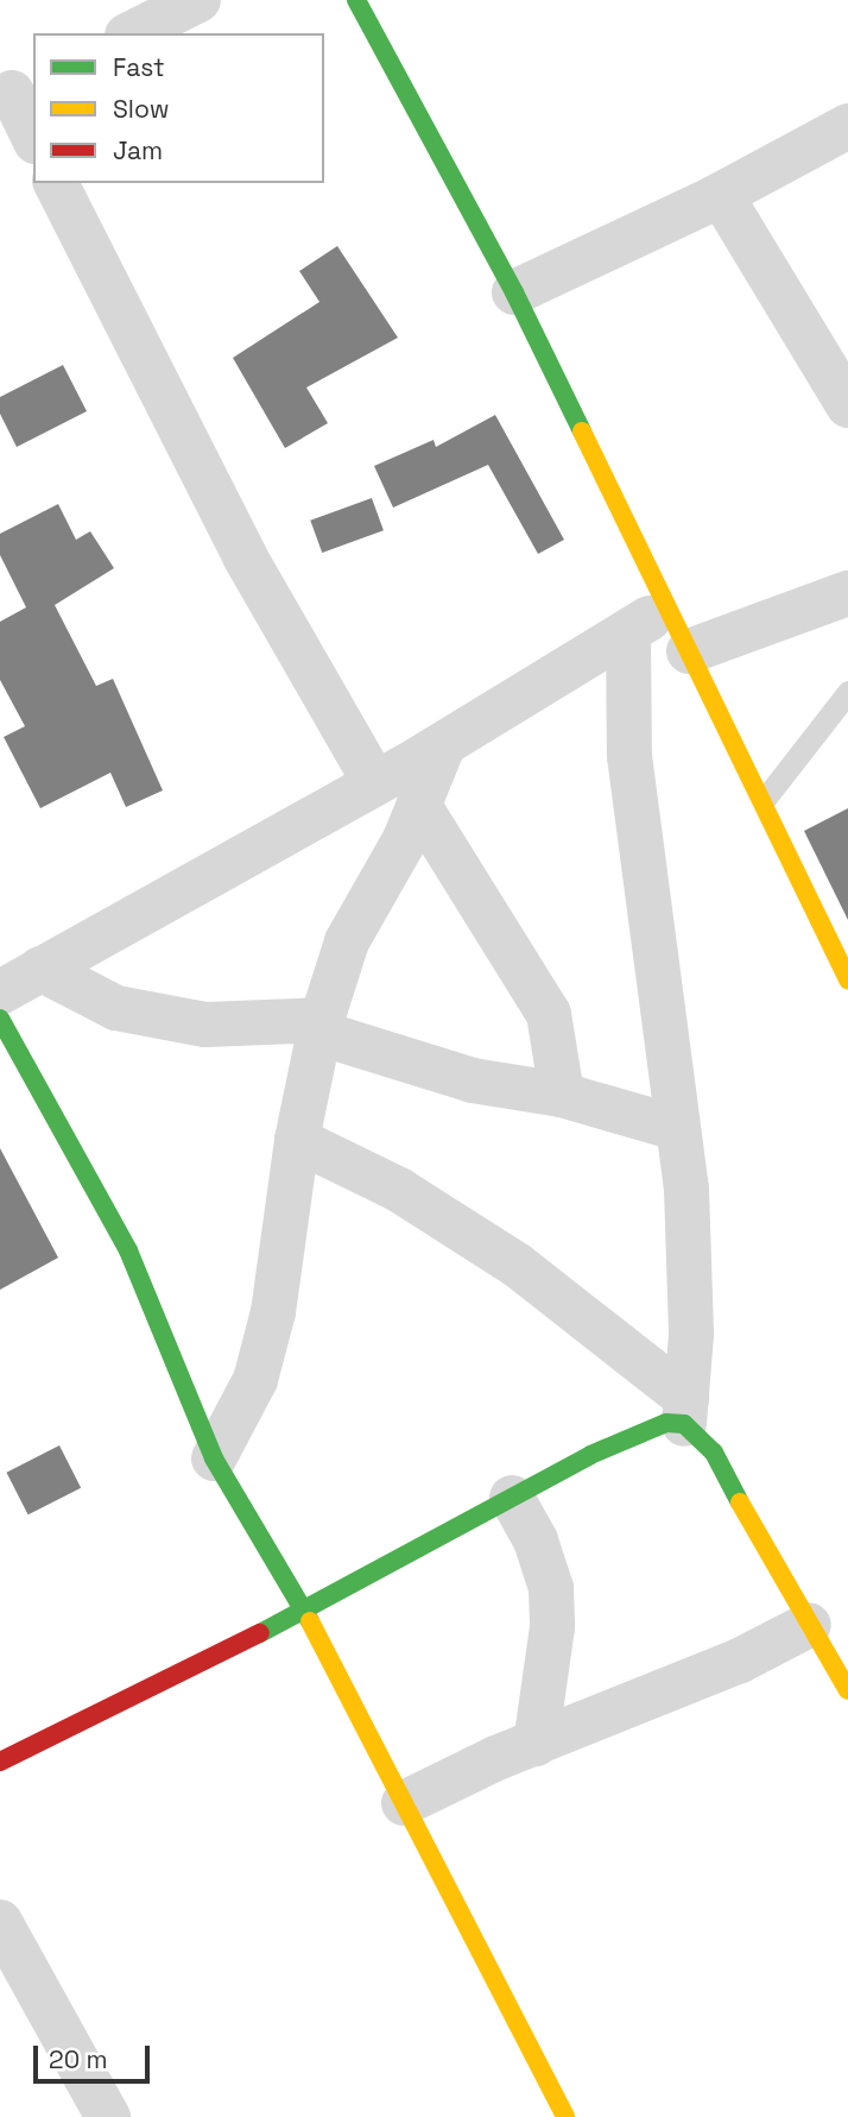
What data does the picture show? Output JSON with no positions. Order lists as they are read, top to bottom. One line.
{"legend":["Fast","Slow","Jam"],"scale_bar":"20 m"}
